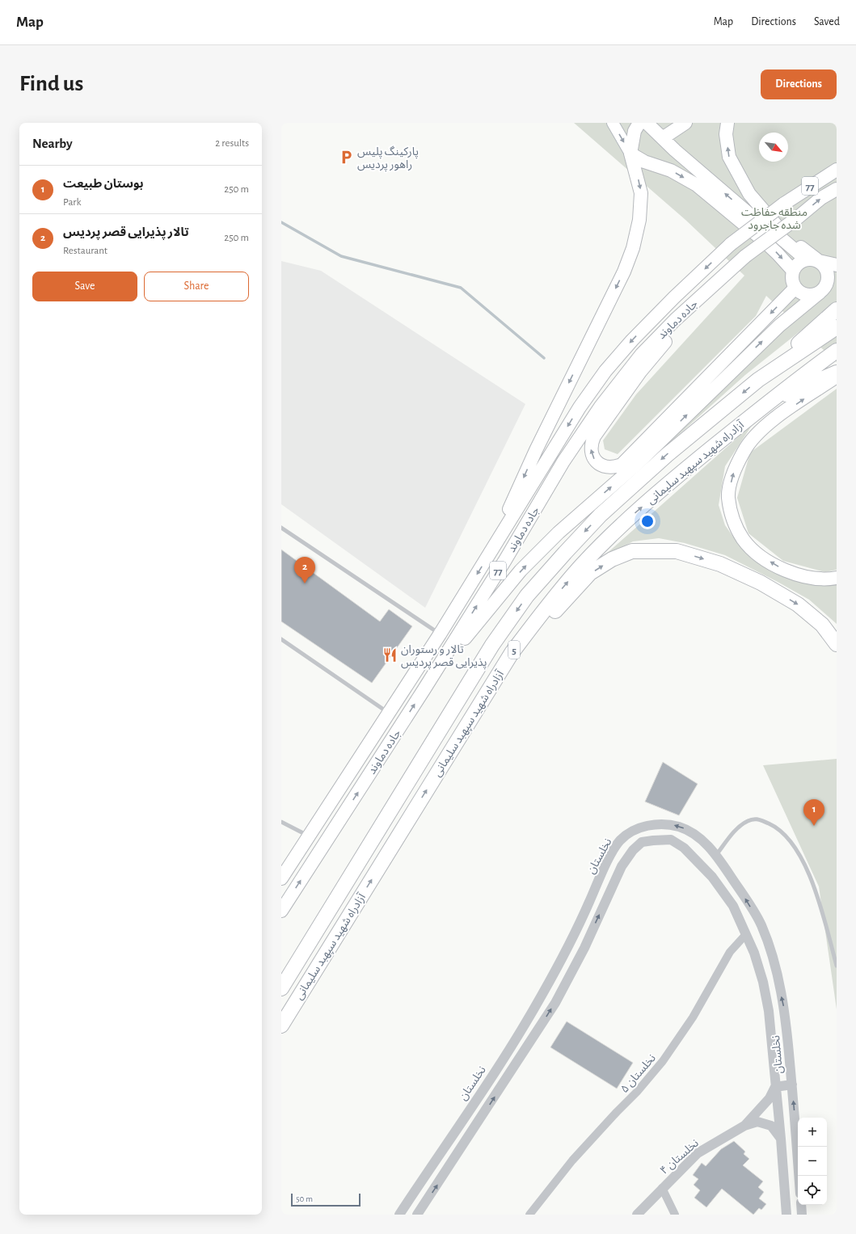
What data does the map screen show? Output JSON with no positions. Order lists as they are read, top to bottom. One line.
{"streets":{"highway":["77","جاده دماوند","آزادراه شهید سپهبد سلیمانی","5"],"street":["نخلستان","نخلستان ۵","نخلستان ۴"]},"crossings":[["نخلستان","نخلستان ۵"]],"parks":["منطقه حفاظت شده جاجرود"],"places":{"parking":["پارکینگ پلیس راهور پردیس"],"restaurant":["تالار و رستوران پذیرایی قصر پردیس"]},"scale_bar":"50 m","north":"bottom right","page":{"header":"Map","nav":["Map","Directions","Saved"],"buttons":["Directions",["Save","Share"]],"title":"Find us","heading":["Nearby","2 results"],"list":[{"mark":"1","name":"بوستان طبیعت","note":"Park","value":"250 m"},{"mark":"2","name":"تالار پذیرایی قصر پردیس","note":"Restaurant","value":"250 m"}],"pins":["2","1"],"map_buttons":["+","−"],"scale":"50 m"}}
